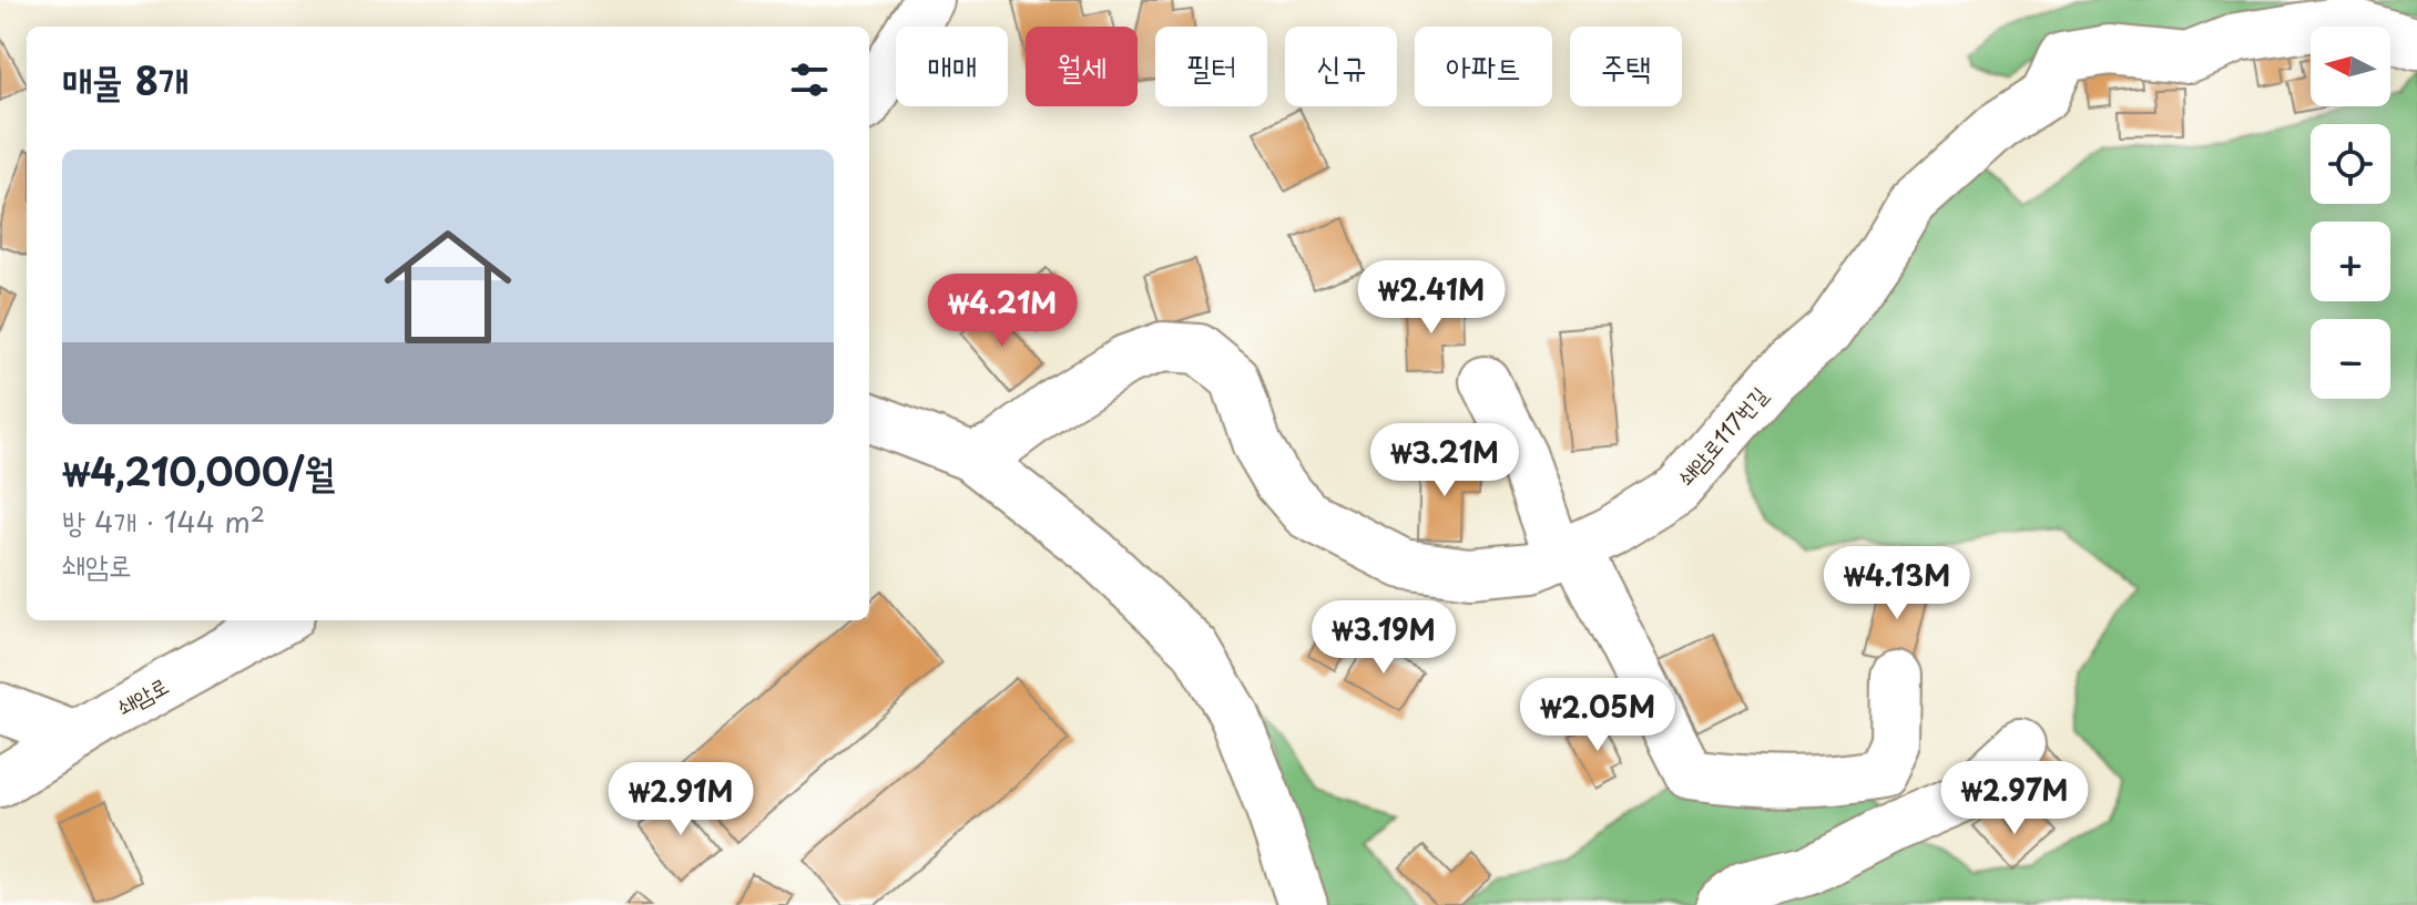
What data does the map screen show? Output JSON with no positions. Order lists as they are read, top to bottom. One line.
{"streets":{"street":["쇄암로117번길","쇄암로"]},"north":"left","page":{"map_buttons":["+","−"],"chip":["매매","월세","필터","신규","아파트","주택"],"heading":"매물 8개","list":[{"name":"₩4,210,000/월","note":"방 4개 · 144 m² · 쇄암로"}],"price":["₩2.41M","₩4.21M","₩3.21M","₩4.13M","₩3.19M","₩2.05M","₩2.97M","₩2.91M"]}}
